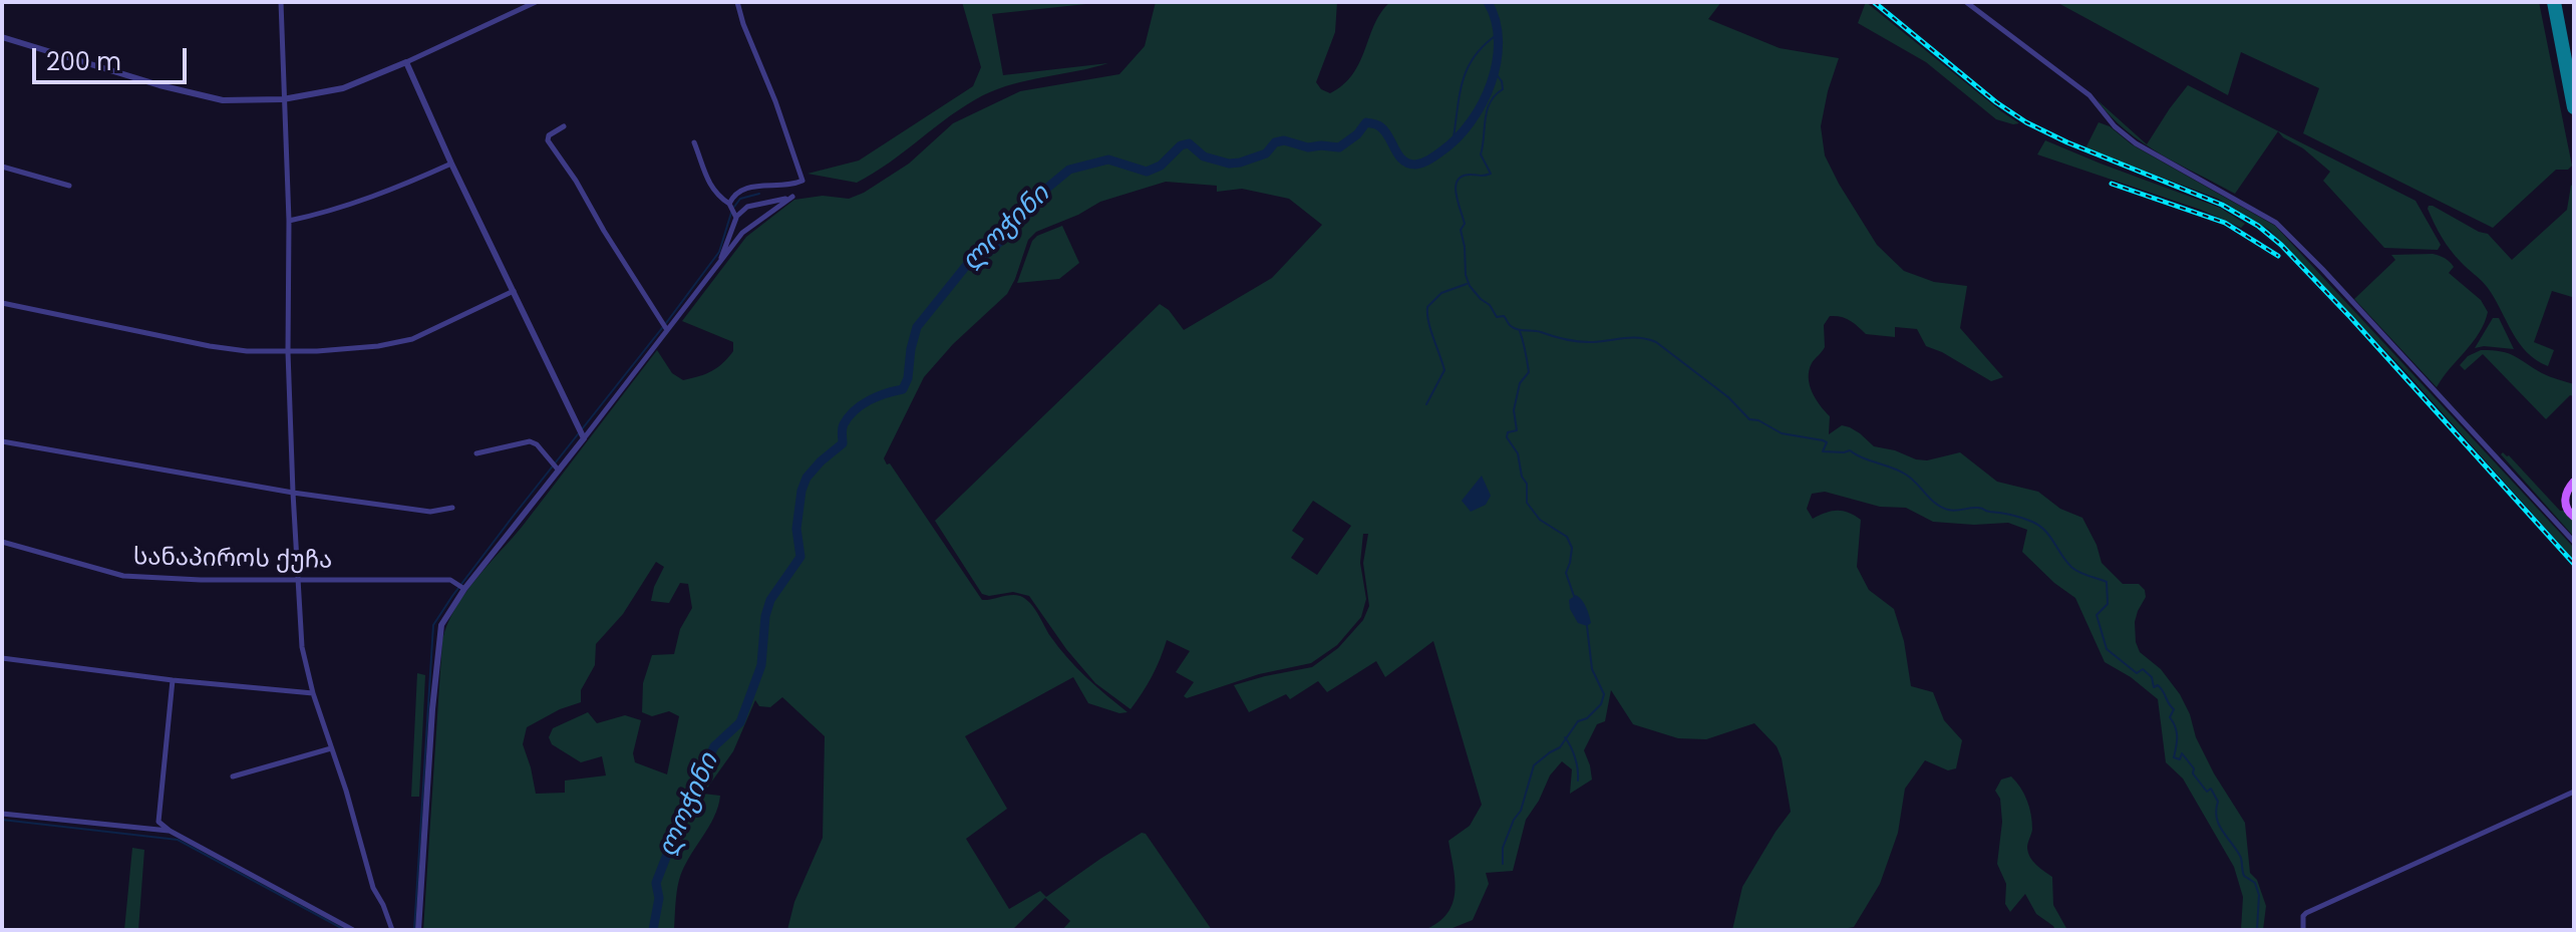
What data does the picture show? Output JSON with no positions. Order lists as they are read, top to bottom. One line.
{"streets":{"street":["სანაპიროს ქუჩა"]},"water":["ლოჭინი"],"scale_bar":"200 m"}
